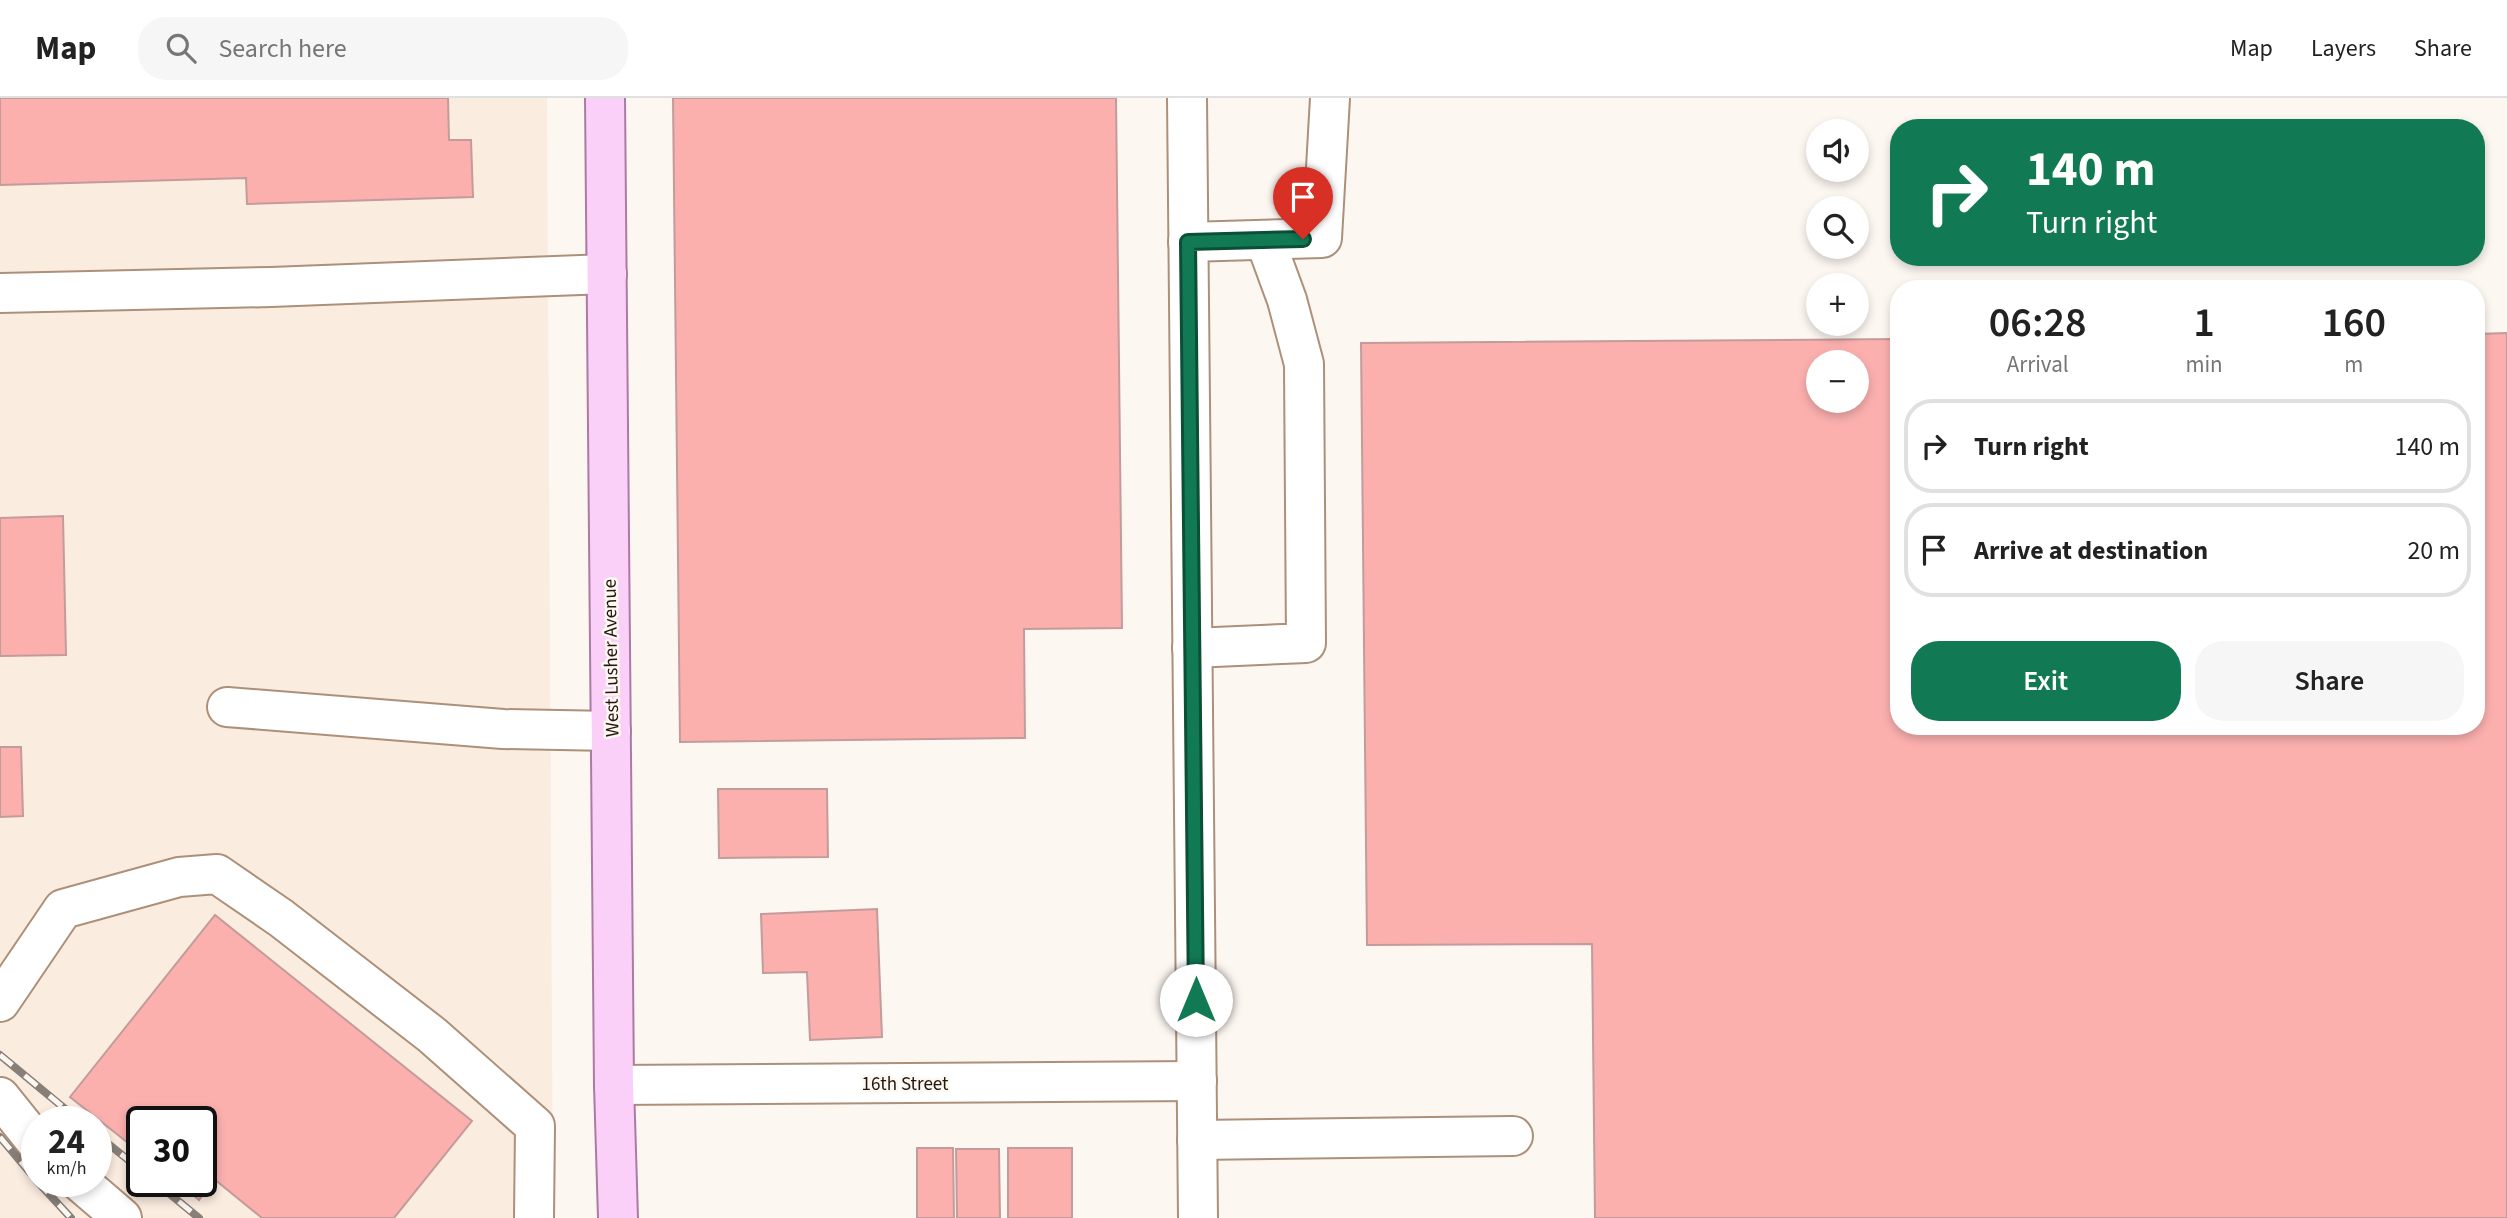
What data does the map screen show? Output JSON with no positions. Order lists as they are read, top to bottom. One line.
{"streets":{"main road":["West Lusher Avenue"],"street":["16th Street"]},"crossings":[["West Lusher Avenue","16th Street"]],"page":{"header":"Map","search":"Search here","nav":["Map","Layers","Share"],"map_buttons":["+","−"],"turn":["140 m","Turn right"],"eta":["06:28","Arrival","1","min","160","m"],"list":[{"name":"Turn right","value":"140 m"},{"name":"Arrive at destination","value":"20 m"}],"buttons":["Exit","Share"],"speed":"24 km/h","limit":"30"}}
